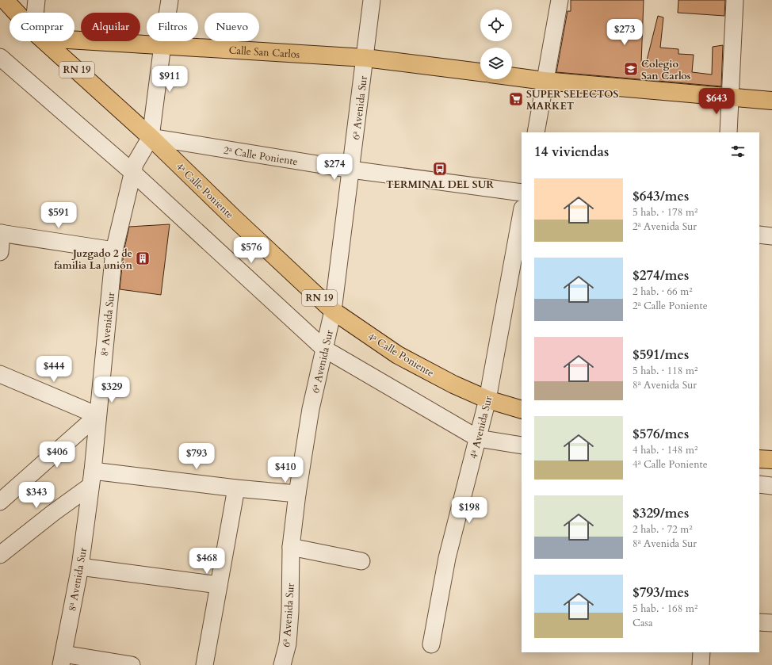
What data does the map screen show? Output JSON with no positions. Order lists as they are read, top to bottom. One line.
{"streets":{"main road":["Calle San Carlos","RN 19","4ª Calle Poniente"],"street":["6ª Avenida Sur","2ª Calle Poniente","8ª Avenida Sur","4ª Avenida Sur"]},"crossings":[["Calle San Carlos","6ª Avenida Sur"],["Calle San Carlos","8ª Avenida Sur"],["6ª Avenida Sur","2ª Calle Poniente"],["6ª Avenida Sur","4ª Calle Poniente"],["2ª Calle Poniente","4ª Calle Poniente"],["2ª Calle Poniente","8ª Avenida Sur"],["4ª Calle Poniente","8ª Avenida Sur"],["4ª Calle Poniente","4ª Avenida Sur"]],"places":{"school or university":["Colegio San Carlos"],"supermarket":["SUPER SELECTOS MARKET"],"bus stop":["TERMINAL DEL SUR"],"building":["Juzgado 2 de familia La unión"]},"page":{"chip":["Comprar","Alquilar","Filtros","Nuevo"],"price":["$273","$911","$643","$274","$591","$576","$444","$329","$406","$793","$410","$343","$198","$468"],"heading":"14 viviendas","list":[{"name":"$643/mes","note":"5 hab. · 178 m² · 2ª Avenida Sur"},{"name":"$274/mes","note":"2 hab. · 66 m² · 2ª Calle Poniente"},{"name":"$591/mes","note":"5 hab. · 118 m² · 8ª Avenida Sur"},{"name":"$576/mes","note":"4 hab. · 148 m² · 4ª Calle Poniente"},{"name":"$329/mes","note":"2 hab. · 72 m² · 8ª Avenida Sur"},{"name":"$793/mes","note":"5 hab. · 168 m² · Casa"}]}}
